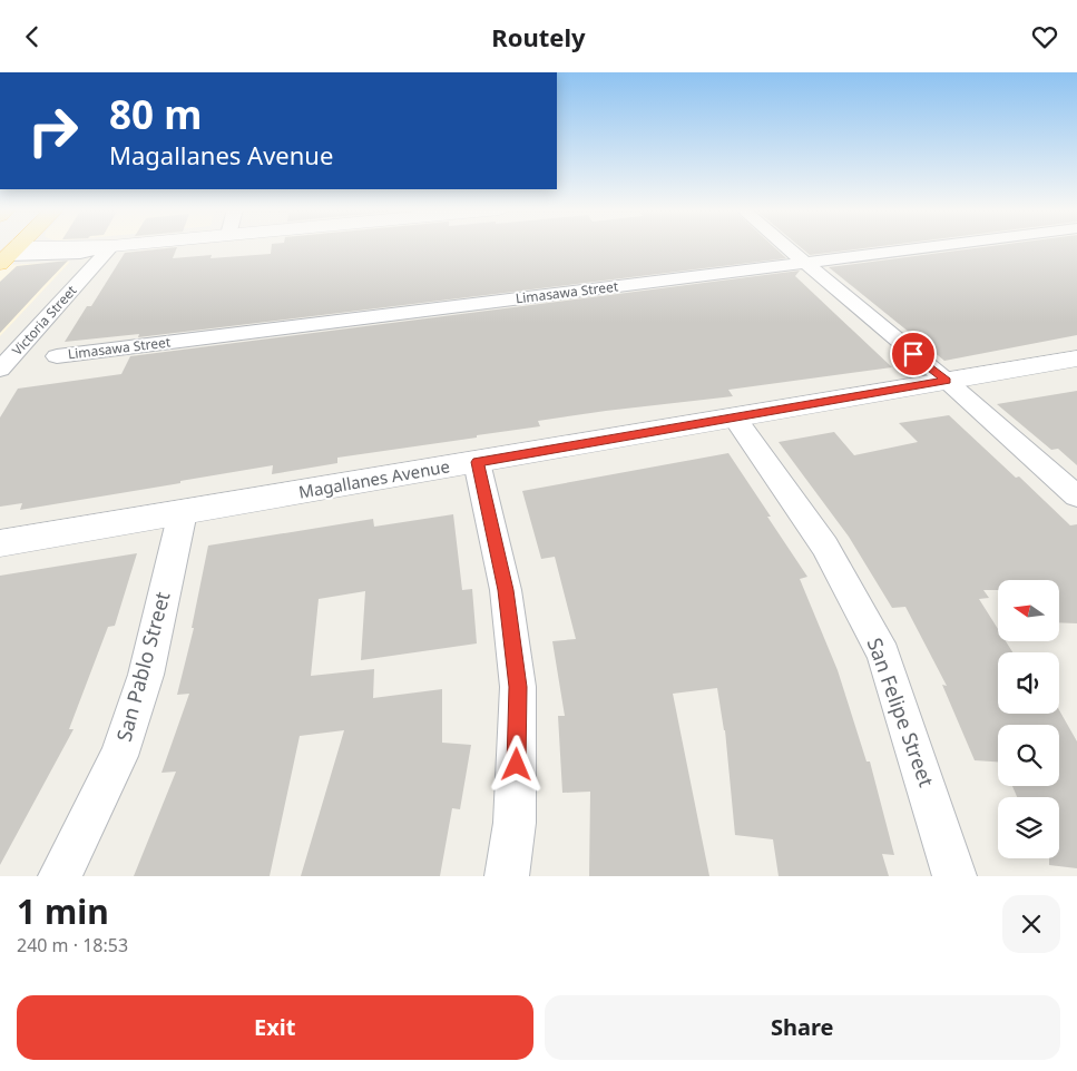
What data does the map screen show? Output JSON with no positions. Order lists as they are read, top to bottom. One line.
{"streets":{"street":["Limasawa Street","Victoria Street","Magallanes Avenue","San Pablo Street","San Felipe Street"]},"crossings":[["Magallanes Avenue","San Pablo Street"],["Magallanes Avenue","San Felipe Street"]],"north":"left","page":{"header":"Routely","turn":["80 m","Magallanes Avenue"],"heading":["1 min","240 m · 18:53"],"buttons":["Exit","Share"]}}
